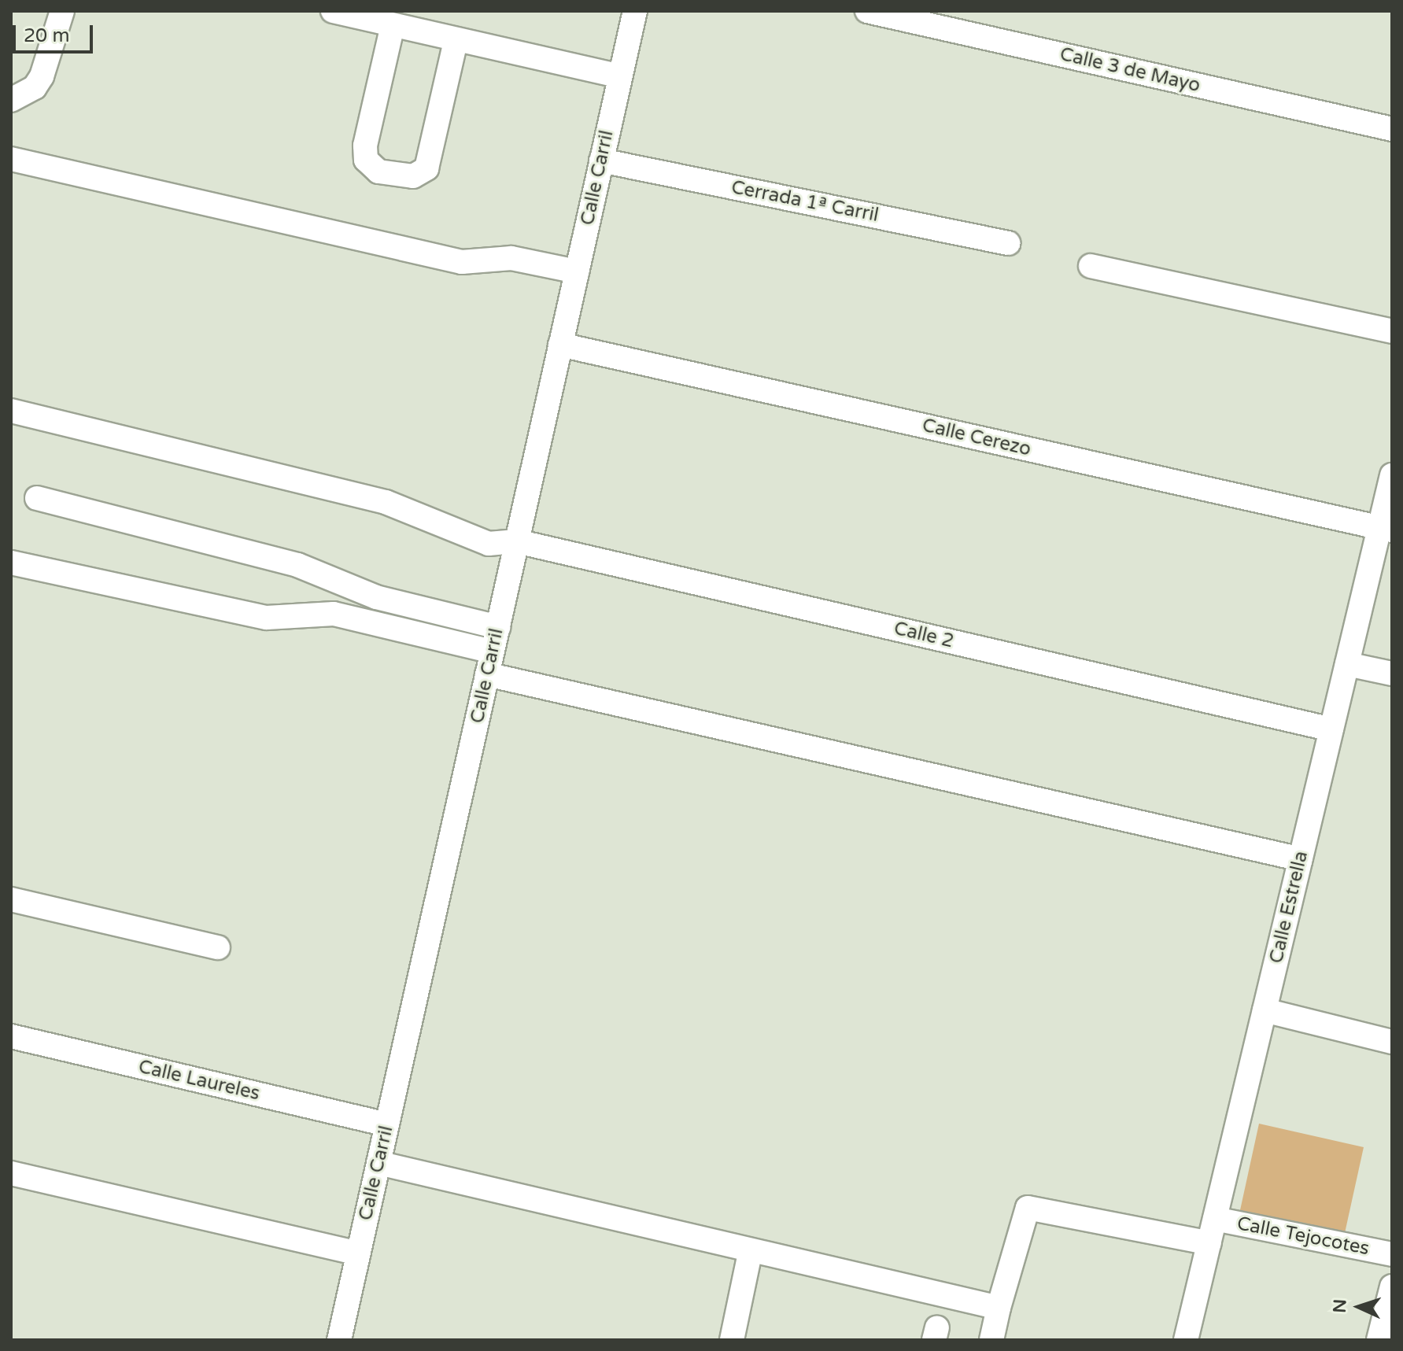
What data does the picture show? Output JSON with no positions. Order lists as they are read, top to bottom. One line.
{"streets":{"street":["Calle 3 de Mayo","Calle Carril","Cerrada 1ª Carril","Calle Cerezo","Calle 2","Calle Estrella","Calle Laureles","Calle Tejocotes"]},"crossings":[["Calle Carril","Cerrada 1ª Carril"],["Calle Carril","Calle Cerezo"],["Calle Carril","Calle 2"],["Calle Carril","Calle Laureles"],["Calle Cerezo","Calle Estrella"],["Calle 2","Calle Estrella"],["Calle Estrella","Calle Tejocotes"]],"scale_bar":"20 m","north":"left"}
